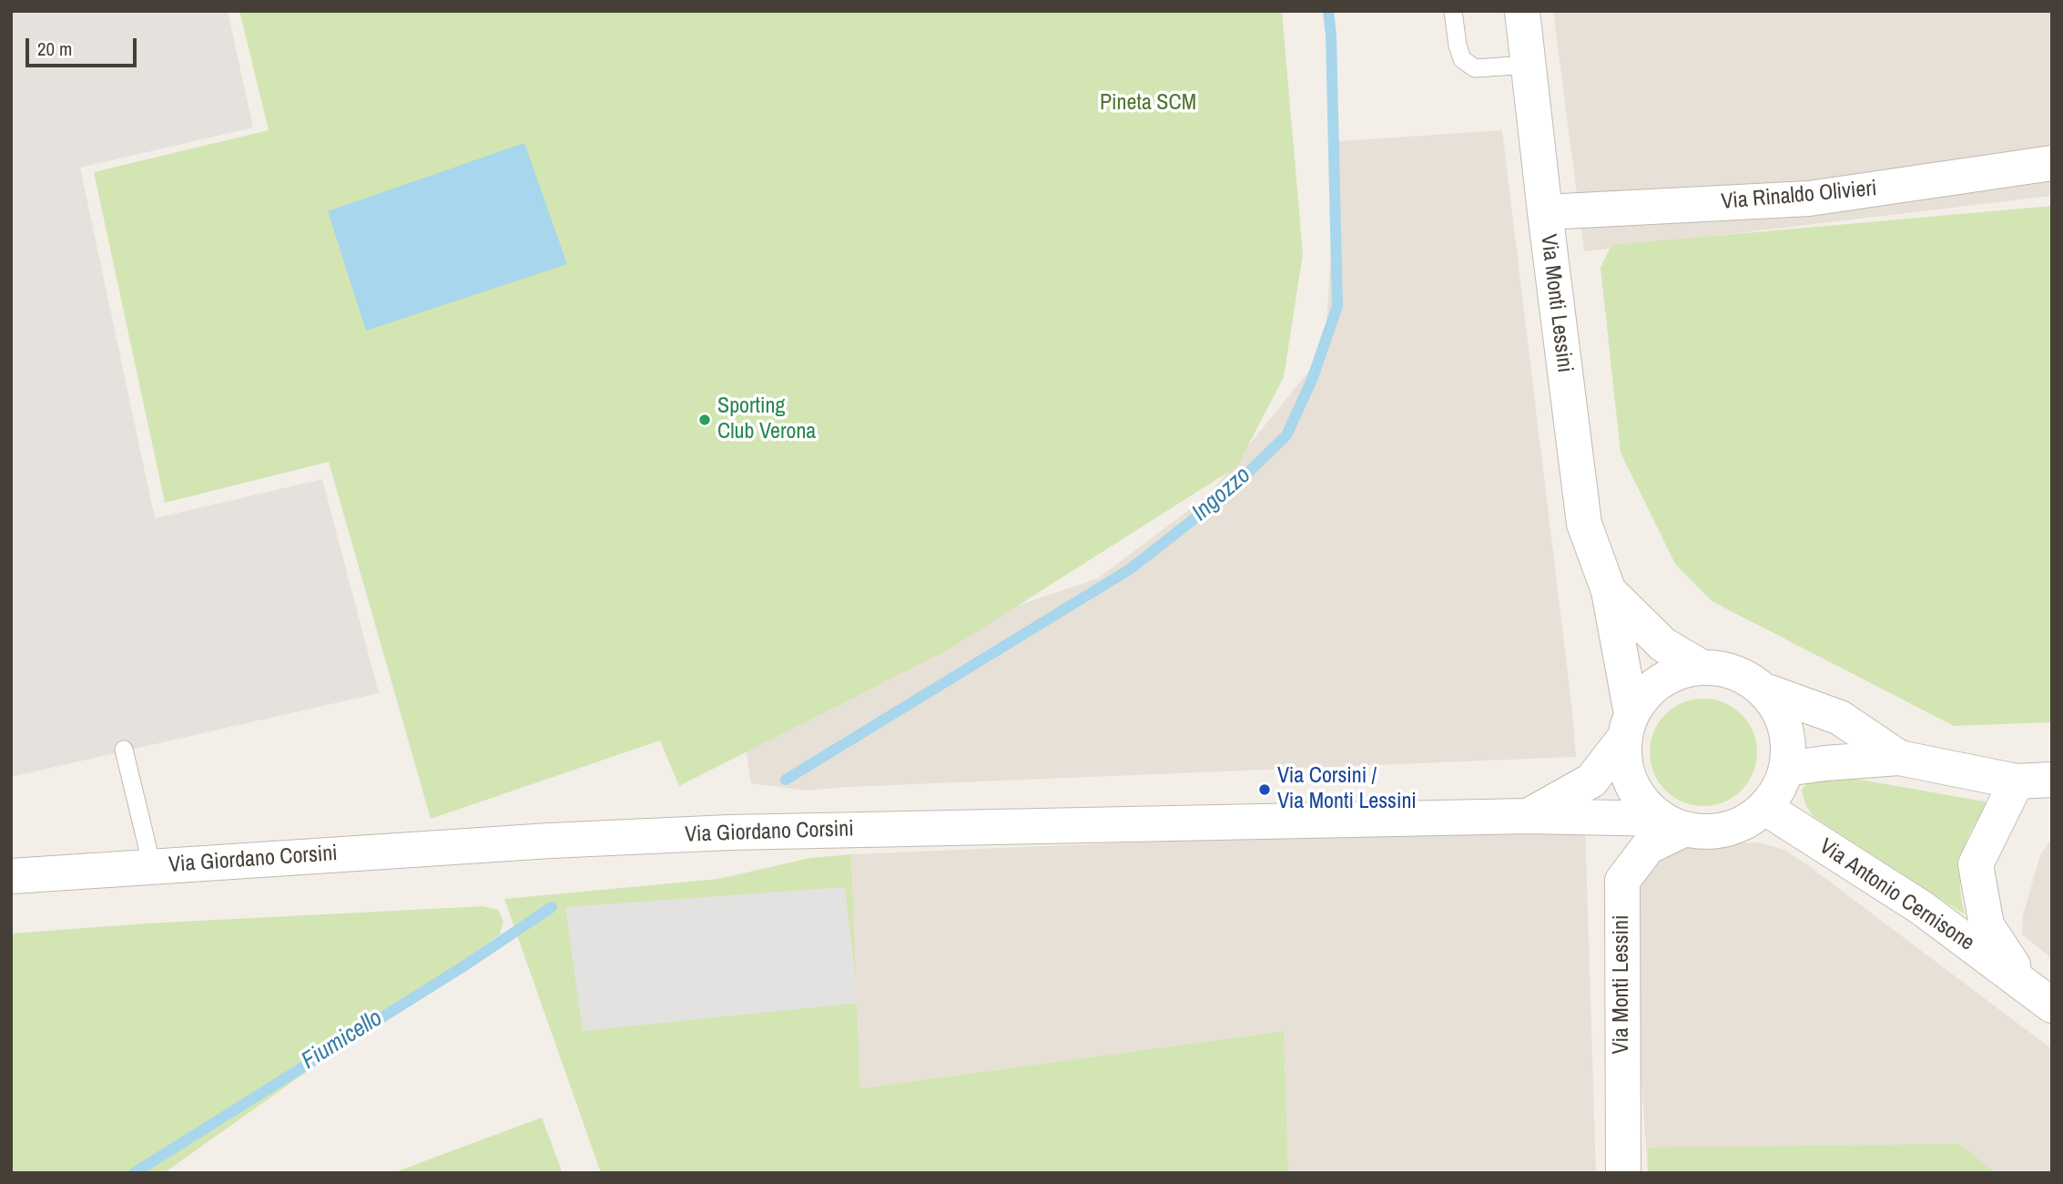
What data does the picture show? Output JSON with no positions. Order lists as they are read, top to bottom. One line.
{"streets":{"street":["Via Rinaldo Olivieri","Via Monti Lessini","Via Giordano Corsini","Via Antonio Cernisone"]},"crossings":[["Via Rinaldo Olivieri","Via Monti Lessini"],["Via Monti Lessini","Via Giordano Corsini"],["Via Monti Lessini","Via Antonio Cernisone"],["Via Giordano Corsini","Via Antonio Cernisone"]],"water":["Ingozzo","Fiumicello"],"parks":["Pineta SCM"],"places":["Sporting Club Verona","Via Corsini / Via Monti Lessini"],"scale_bar":"20 m"}
